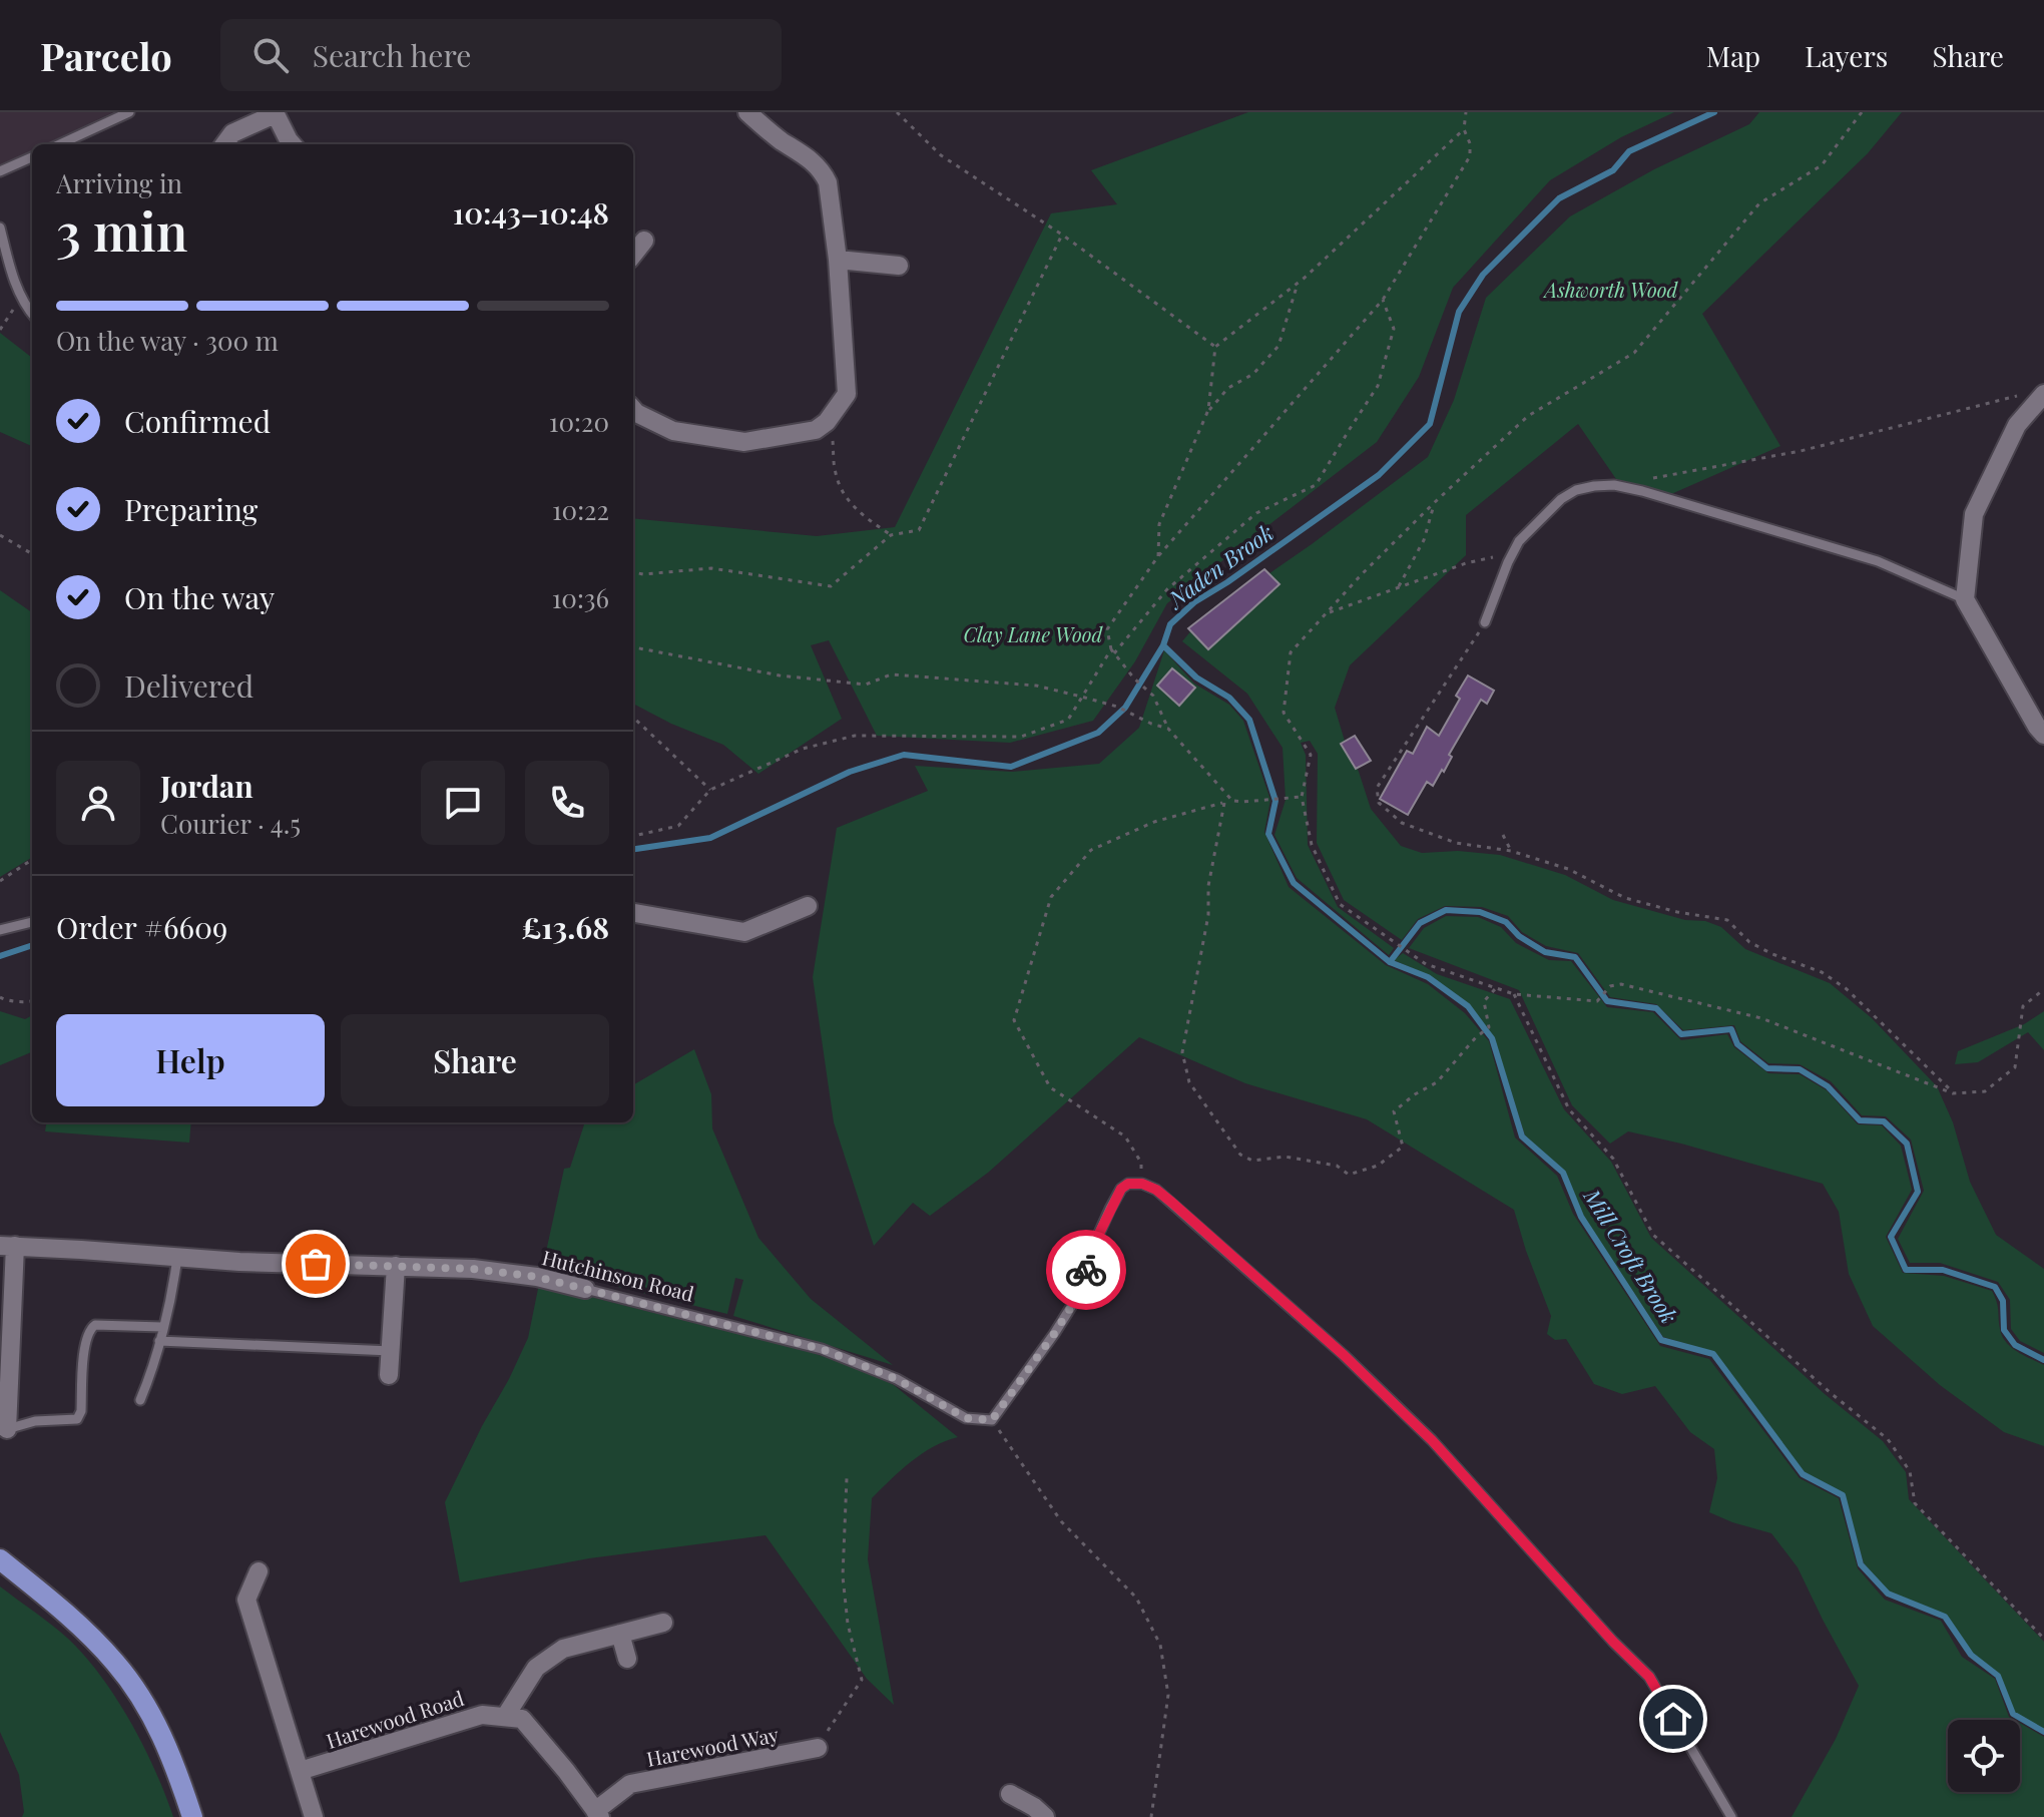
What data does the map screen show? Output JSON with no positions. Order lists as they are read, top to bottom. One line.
{"streets":{"street":["Hutchinson Road","Harewood Road","Harewood Way"]},"water":["Naden Brook","Mill Croft Brook"],"parks":["Ashworth Wood","Clay Lane Wood"],"page":{"header":"Parcelo","search":"Search here","nav":["Map","Layers","Share"],"heading":["3 min","Arriving in","10:43–10:48"],"panel":["Jordan","Courier · 4.5","Order #6609","£13.68"],"bar":"On the way · 300 m","list":[["Confirmed","10:20"],["Preparing","10:22"],["On the way","10:36"],"Delivered"],"buttons":["Help","Share"]}}
